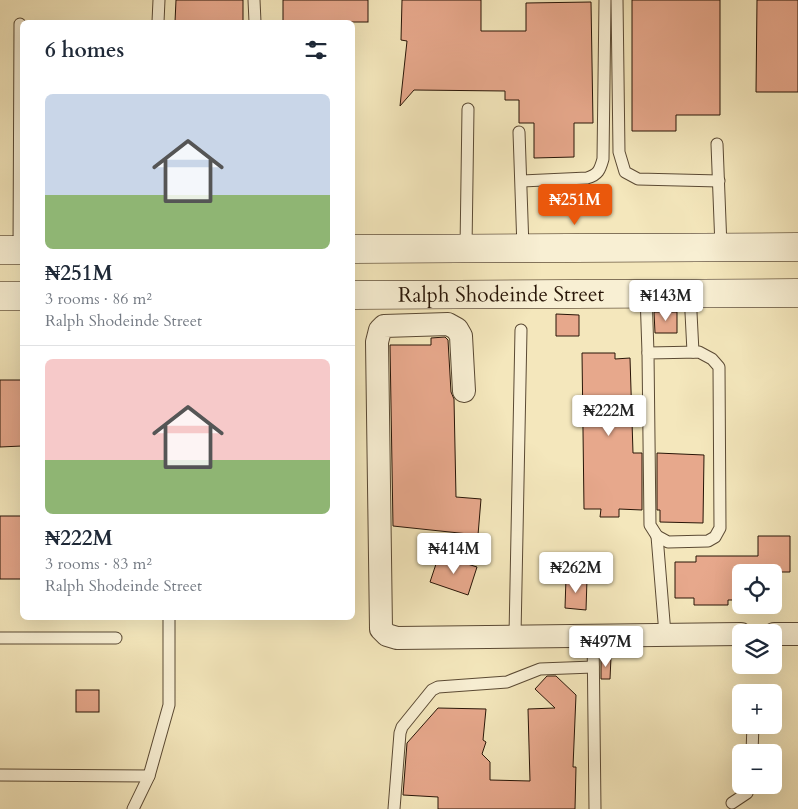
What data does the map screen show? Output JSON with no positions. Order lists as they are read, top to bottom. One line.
{"streets":{"street":["Ralph Shodeinde Street"]},"page":{"heading":"6 homes","list":[{"name":"₦251M","note":"3 rooms · 86 m² · Ralph Shodeinde Street"},{"name":"₦222M","note":"3 rooms · 83 m² · Ralph Shodeinde Street"}],"price":["₦251M","₦143M","₦222M","₦414M","₦262M","₦497M"],"map_buttons":["+","−"]}}
